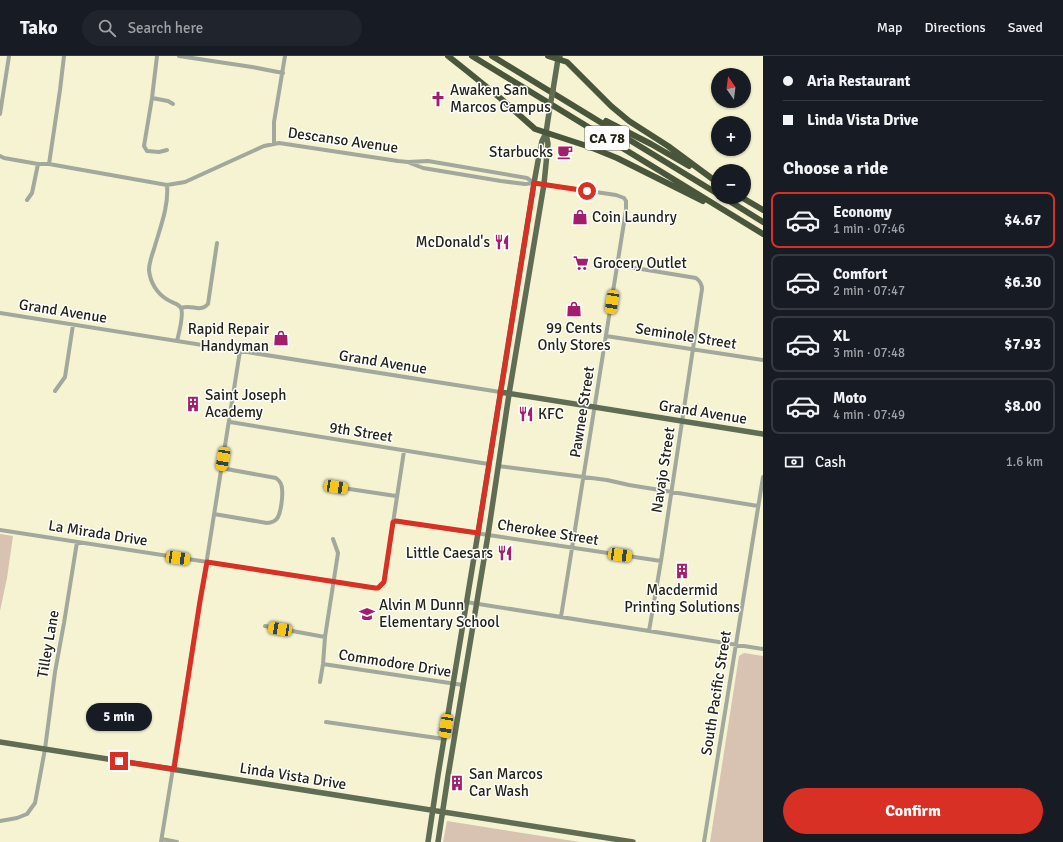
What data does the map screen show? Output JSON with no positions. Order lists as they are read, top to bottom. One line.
{"streets":{"highway":["CA 78"],"main road":["Grand Avenue","Linda Vista Drive"],"street":["Descanso Avenue","Seminole Street","Pawnee Street","9th Street","Navajo Street","Cherokee Street","La Mirada Drive","Tilley Lane","Commodore Drive","South Pacific Street"]},"crossings":[["Descanso Avenue","Pawnee Street"],["Grand Avenue","Pawnee Street"],["Grand Avenue","Navajo Street"],["Seminole Street","Pawnee Street"],["Seminole Street","Navajo Street"],["Pawnee Street","Navajo Street"],["Pawnee Street","Cherokee Street"],["Navajo Street","Cherokee Street"],["Cherokee Street","La Mirada Drive"],["La Mirada Drive","Tilley Lane"],["Tilley Lane","Linda Vista Drive"]],"places":{"church":["Awaken San Marcos Campus"],"cafe":["Starbucks"],"shop":["Coin Laundry","99 Cents Only Stores","Rapid Repair Handyman"],"restaurant":["McDonald's","KFC","Little Caesars"],"supermarket":["Grocery Outlet"],"building":["Saint Joseph Academy","Macdermid Printing Solutions","San Marcos Car Wash"],"school or university":["Alvin M Dunn Elementary School"]},"north":"top","page":{"header":"Tako","search":"Search here","nav":["Map","Directions","Saved"],"banner":["Aria Restaurant","Linda Vista Drive"],"map_buttons":["+","−"],"heading":"Choose a ride","list":[{"name":"Economy","note":"1 min · 07:46","value":"$4.67"},{"name":"Comfort","note":"2 min · 07:47","value":"$6.30"},{"name":"XL","note":"3 min · 07:48","value":"$7.93"},{"name":"Moto","note":"4 min · 07:49","value":"$8.00"}],"pay":["Cash","1.6 km"],"bubble":"5 min","buttons":"Confirm"}}
